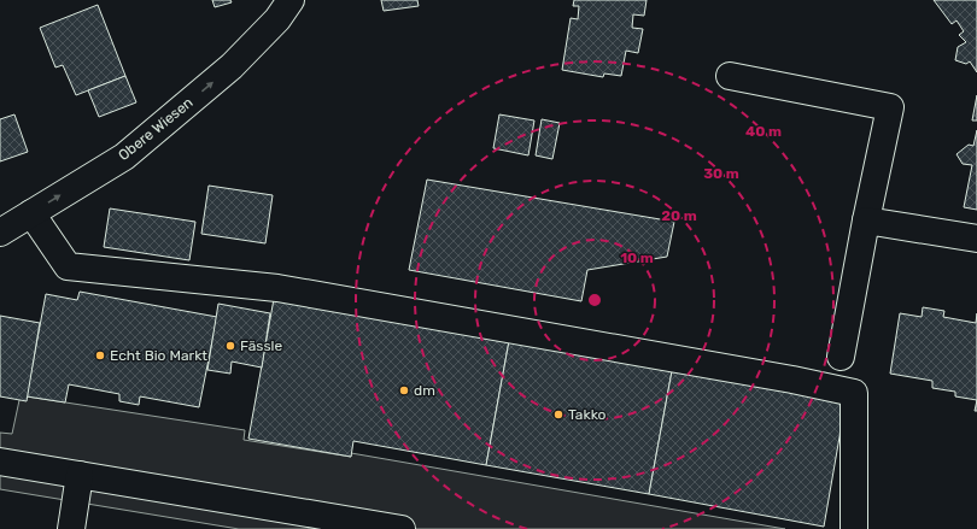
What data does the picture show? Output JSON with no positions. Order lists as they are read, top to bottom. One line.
{"streets":{"street":["Obere Wiesen"]},"one_way":["Obere Wiesen"],"places":["Fässle","Echt Bio Markt","dm","Takko"],"rings":["40 m","30 m","20 m","10 m"]}
